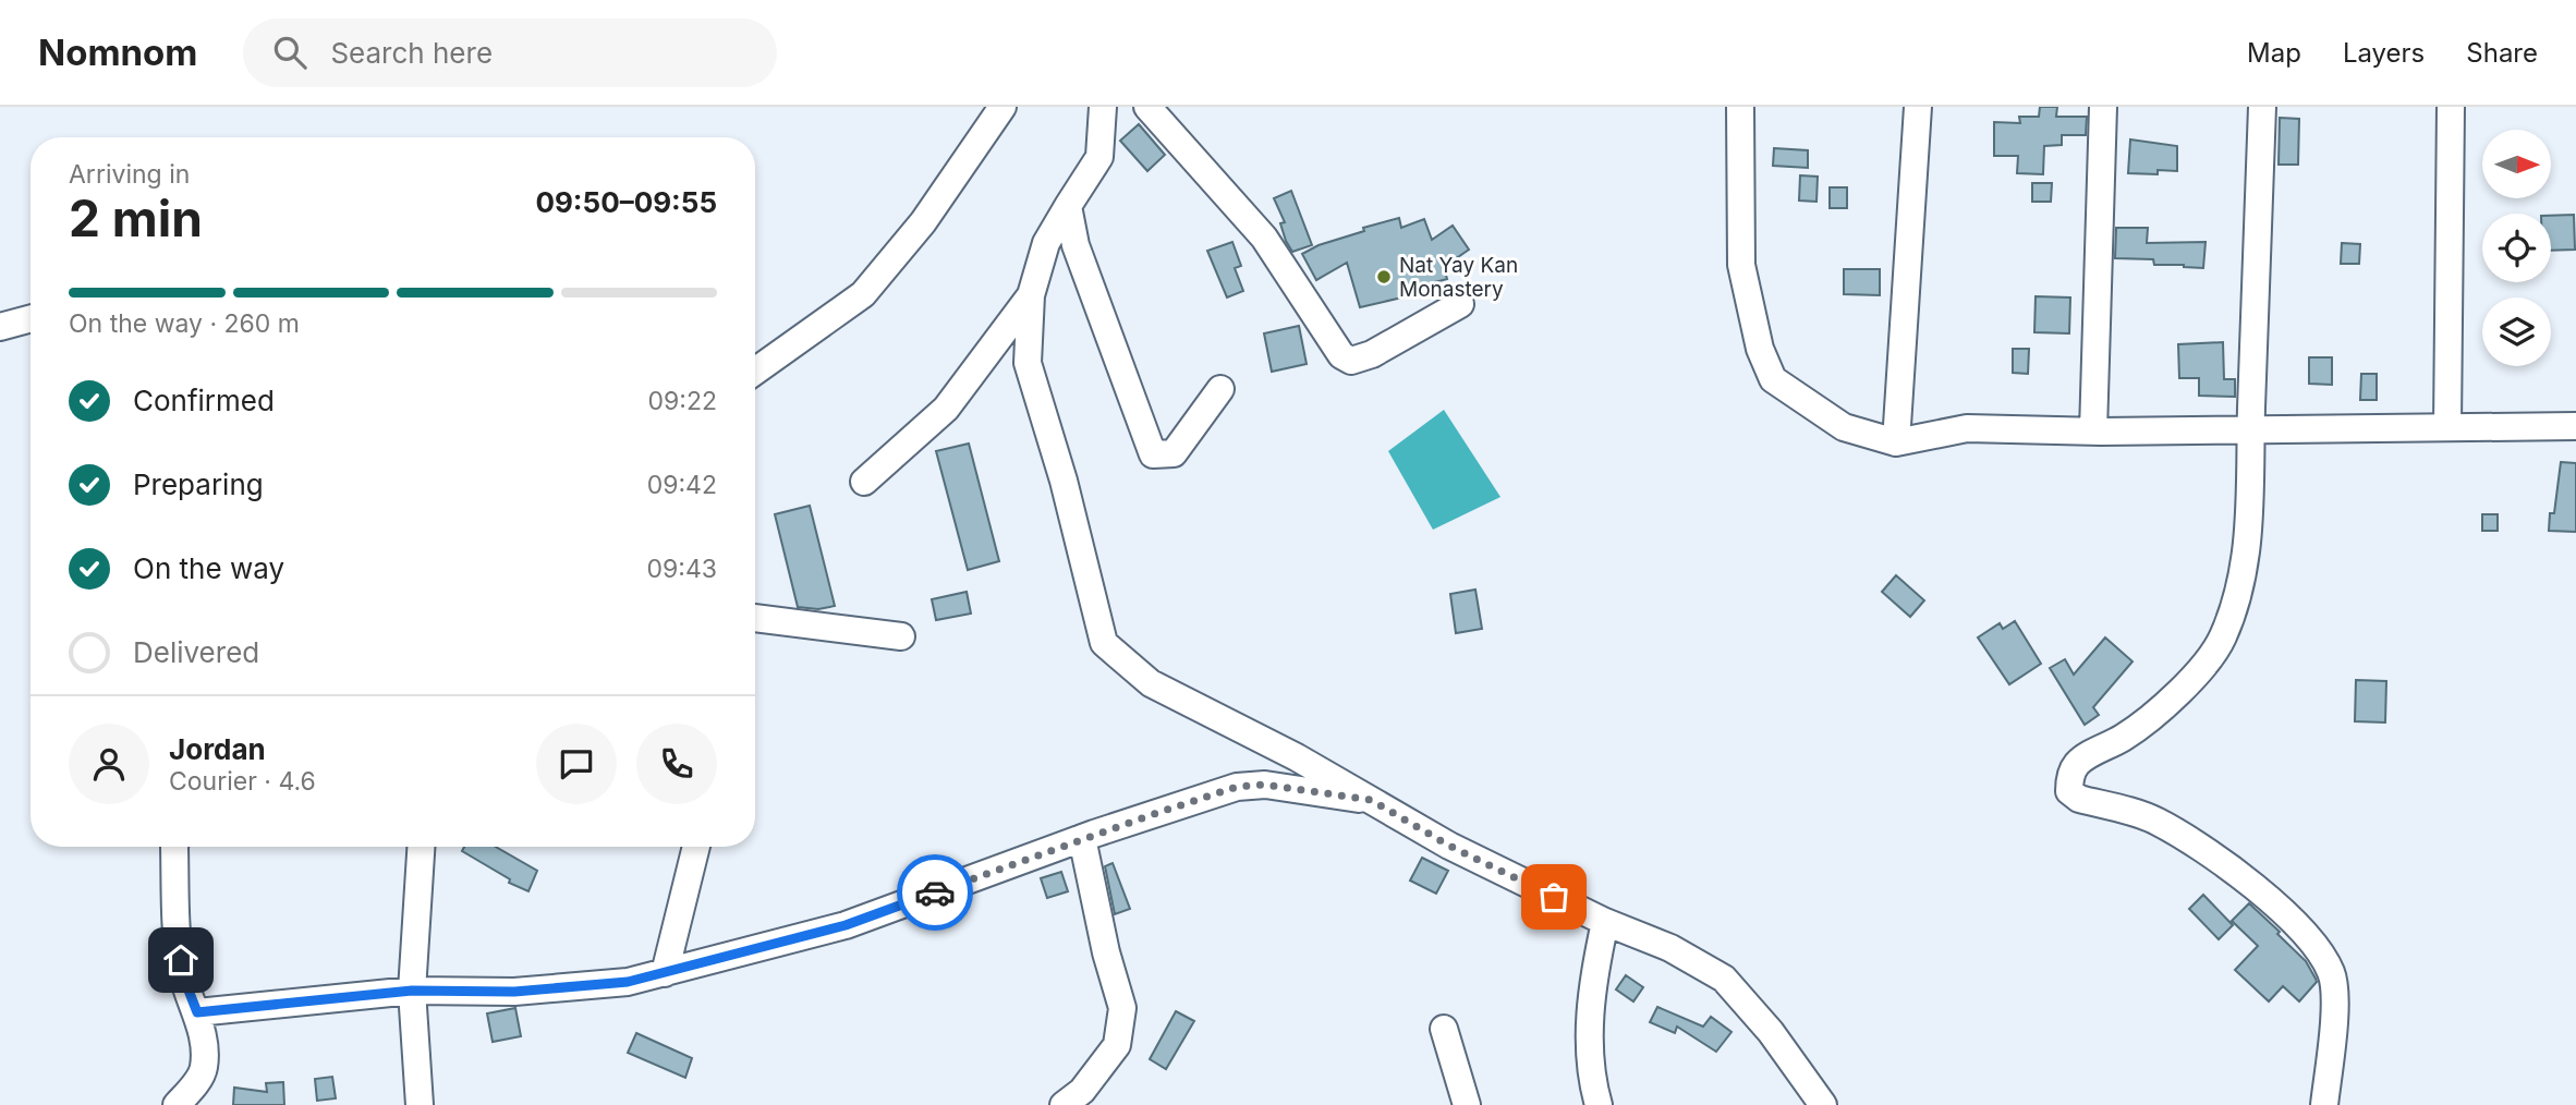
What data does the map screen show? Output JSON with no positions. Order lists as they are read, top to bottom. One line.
{"places":["Nat Yay Kan Monastery"],"north":"right","page":{"header":"Nomnom","search":"Search here","nav":["Map","Layers","Share"],"heading":["2 min","Arriving in","09:50–09:55"],"panel":["Jordan","Courier · 4.6"],"bar":"On the way · 260 m","list":[["Confirmed","09:22"],["Preparing","09:42"],["On the way","09:43"],"Delivered"]}}
